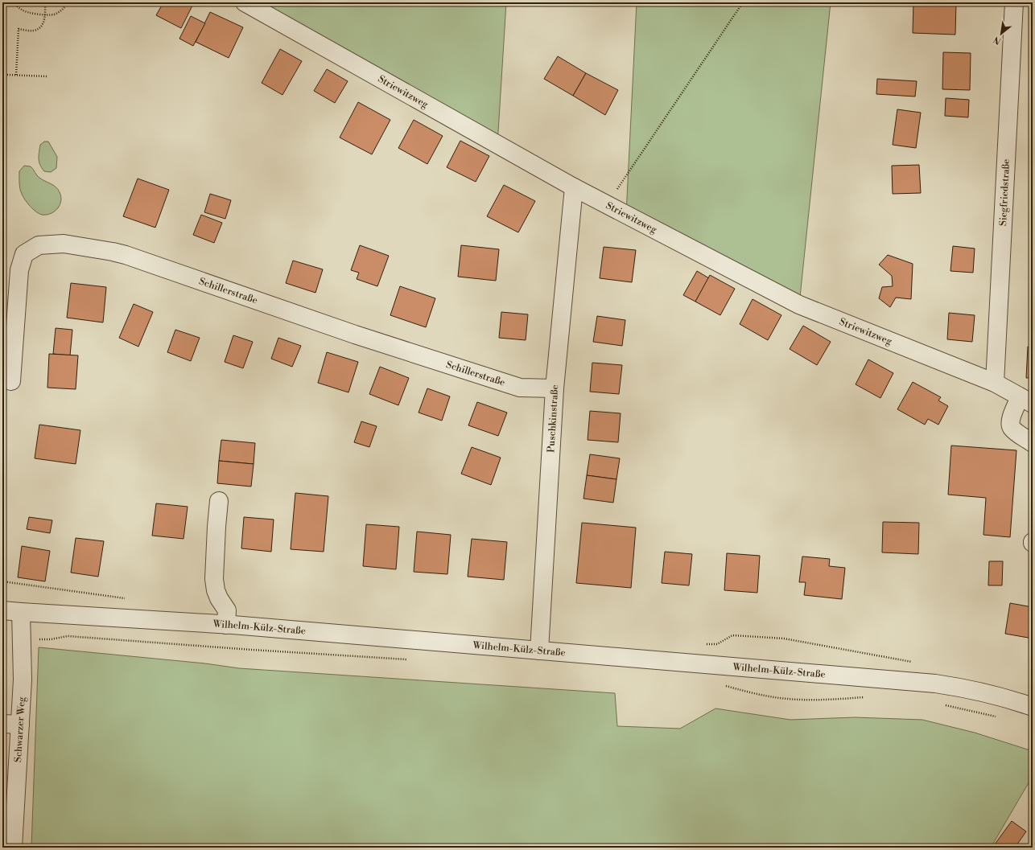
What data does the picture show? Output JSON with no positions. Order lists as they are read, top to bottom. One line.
{"streets":{"street":["Striewitzweg","Siegfriedstraße","Schillerstraße","Puschkinstraße","Wilhelm-Külz-Straße","Schwarzer Weg"]},"crossings":[["Striewitzweg","Siegfriedstraße"],["Striewitzweg","Puschkinstraße"],["Schillerstraße","Puschkinstraße"],["Puschkinstraße","Wilhelm-Külz-Straße"],["Wilhelm-Külz-Straße","Schwarzer Weg"]],"north":"bottom left"}
